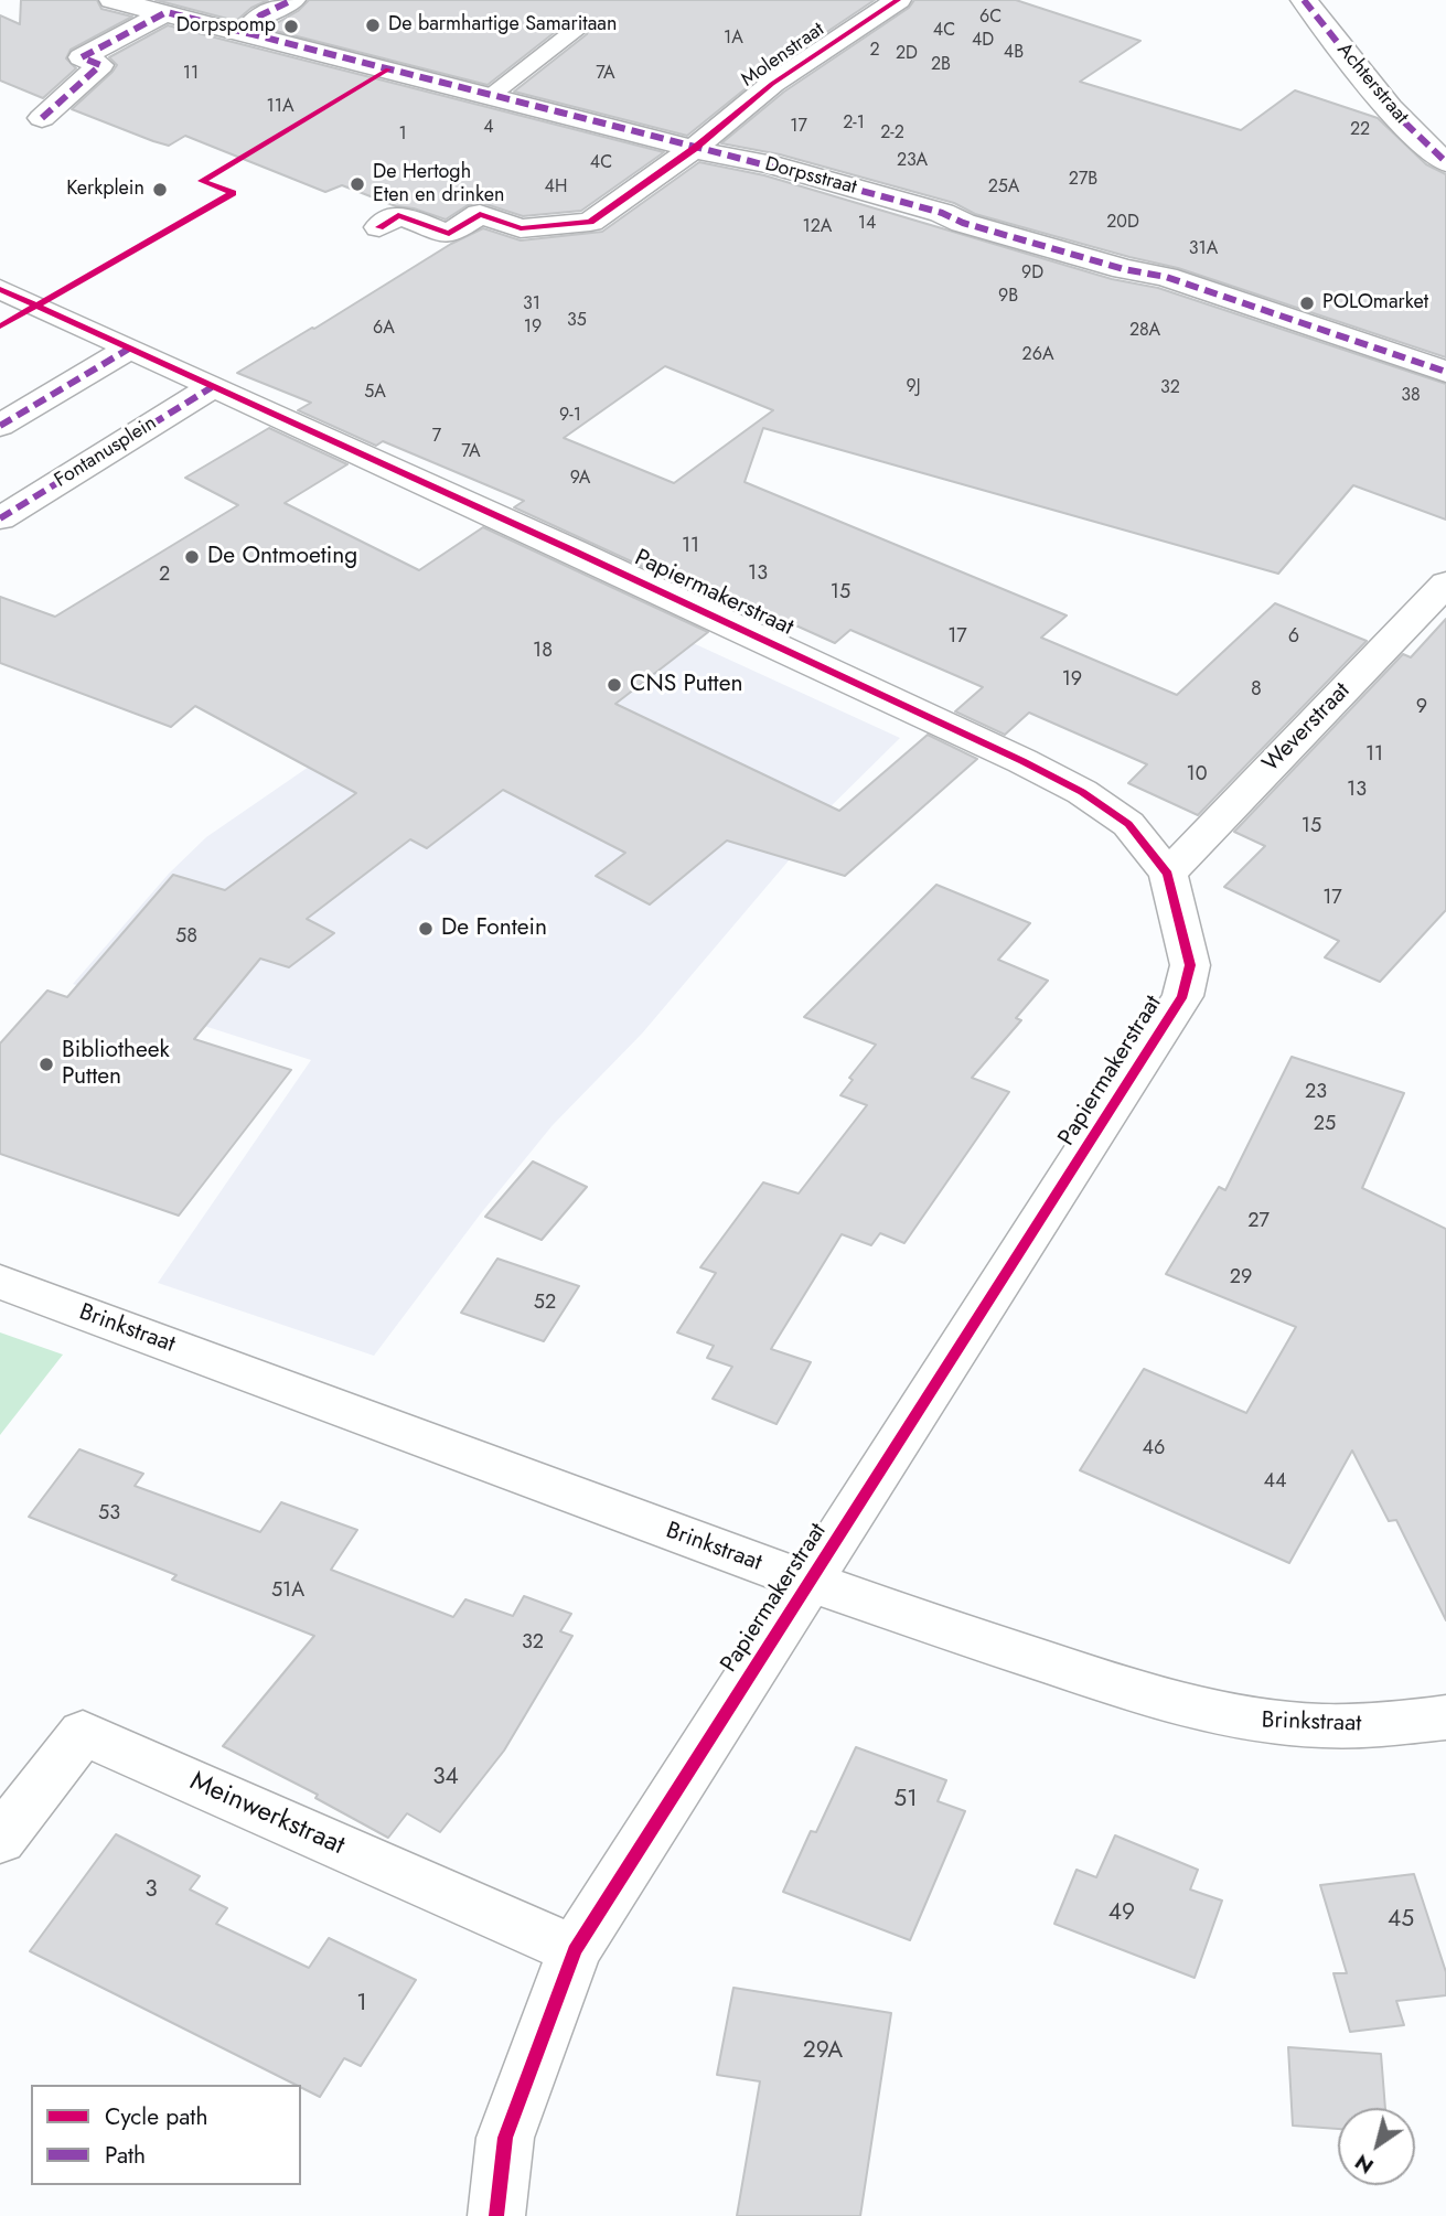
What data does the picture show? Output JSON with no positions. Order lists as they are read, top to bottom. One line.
{"streets":{"street":["Molenstraat","Achterstraat","Dorpsstraat","Fontanusplein","Papiermakerstraat","Weverstraat","Brinkstraat","Meinwerkstraat"]},"crossings":[["Molenstraat","Dorpsstraat"],["Fontanusplein","Papiermakerstraat"],["Papiermakerstraat","Weverstraat"],["Papiermakerstraat","Brinkstraat"],["Papiermakerstraat","Meinwerkstraat"]],"places":["De barmhartige Samaritaan","Dorpspomp","De Hertogh Eten en drinken","Kerkplein","POLOmarket","De Ontmoeting","CNS Putten","De Fontein","Bibliotheek Putten"],"house_numbers":["6C","4C","1A","4D","2","4B","2D","2B","11","7A","11A","2-1","17","4","22","2-2","1","23A","4C","27B","4H","25A","20D","14","12A","31A","9D","9B","31","35","19","6A","28A","26A","9J","32","5A","38","9-1","7","7A","9A","11","13","2","15","17","6","18","19","8","9","11","10","13","15","17","58","23","25","27","29","52","46","44","53","51A","32","34","51","3","49","45","1","29A"],"legend":["Cycle path","Path"],"north":"bottom left"}
